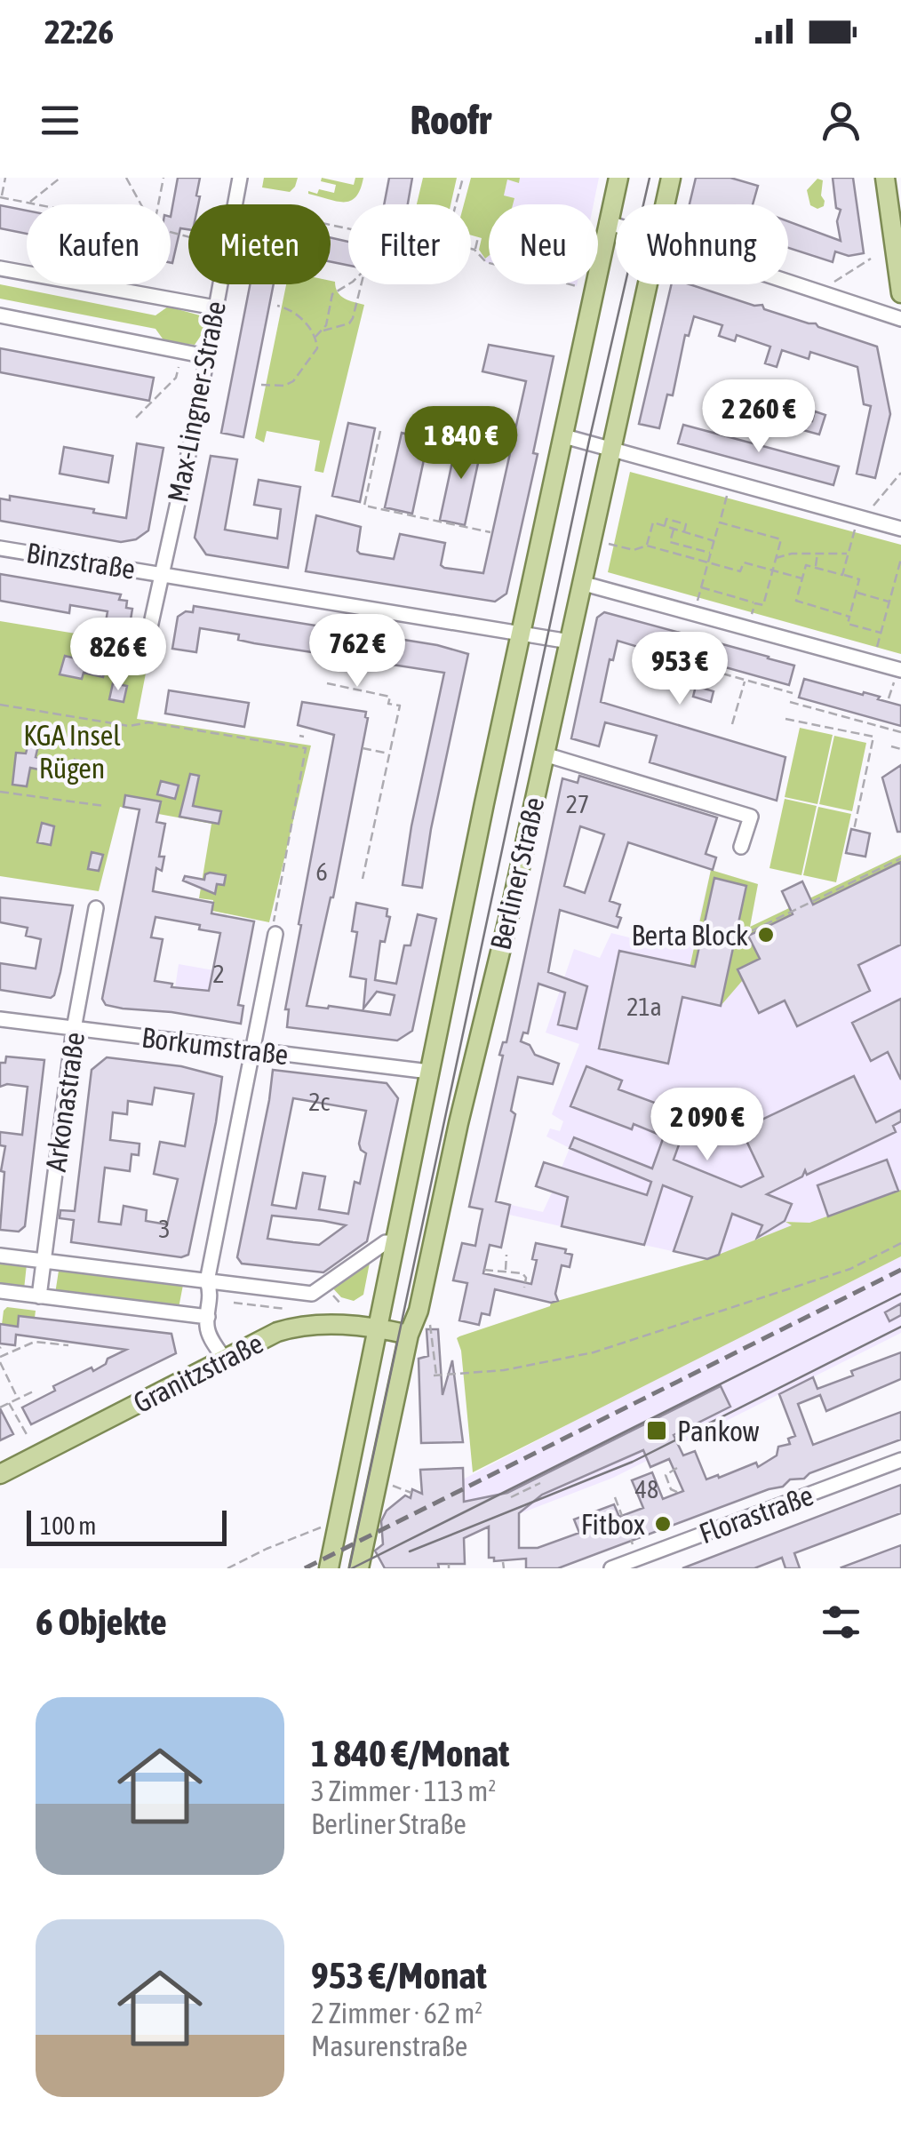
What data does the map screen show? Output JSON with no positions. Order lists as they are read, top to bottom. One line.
{"streets":{"main road":["Berliner Straße","Granitzstraße"],"street":["Max-Lingner-Straße","Binzstraße","Borkumstraße","Arkonastraße","Florastraße"]},"crossings":[["Max-Lingner-Straße","Binzstraße"],["Binzstraße","Berliner Straße"],["Berliner Straße","Borkumstraße"],["Berliner Straße","Granitzstraße"],["Borkumstraße","Arkonastraße"]],"parks":["KGA Insel Rügen"],"places":{"other":["Berta Block","Fitbox"],"transit":["Pankow"]},"house_numbers":["27","6","2","21a","2c","3","48"],"scale_bar":"100 m","page":{"status":"22:26","header":"Roofr","chip":["Kaufen","Mieten","Filter","Neu","Wohnung"],"price":["2 260 €","1 840 €","762 €","826 €","953 €","2 090 €"],"scale":"100 m","heading":"6 Objekte","list":[{"name":"1 840 €/Monat","note":"3 Zimmer · 113 m² · Berliner Straße"},{"name":"953 €/Monat","note":"2 Zimmer · 62 m² · Masurenstraße"}]}}
